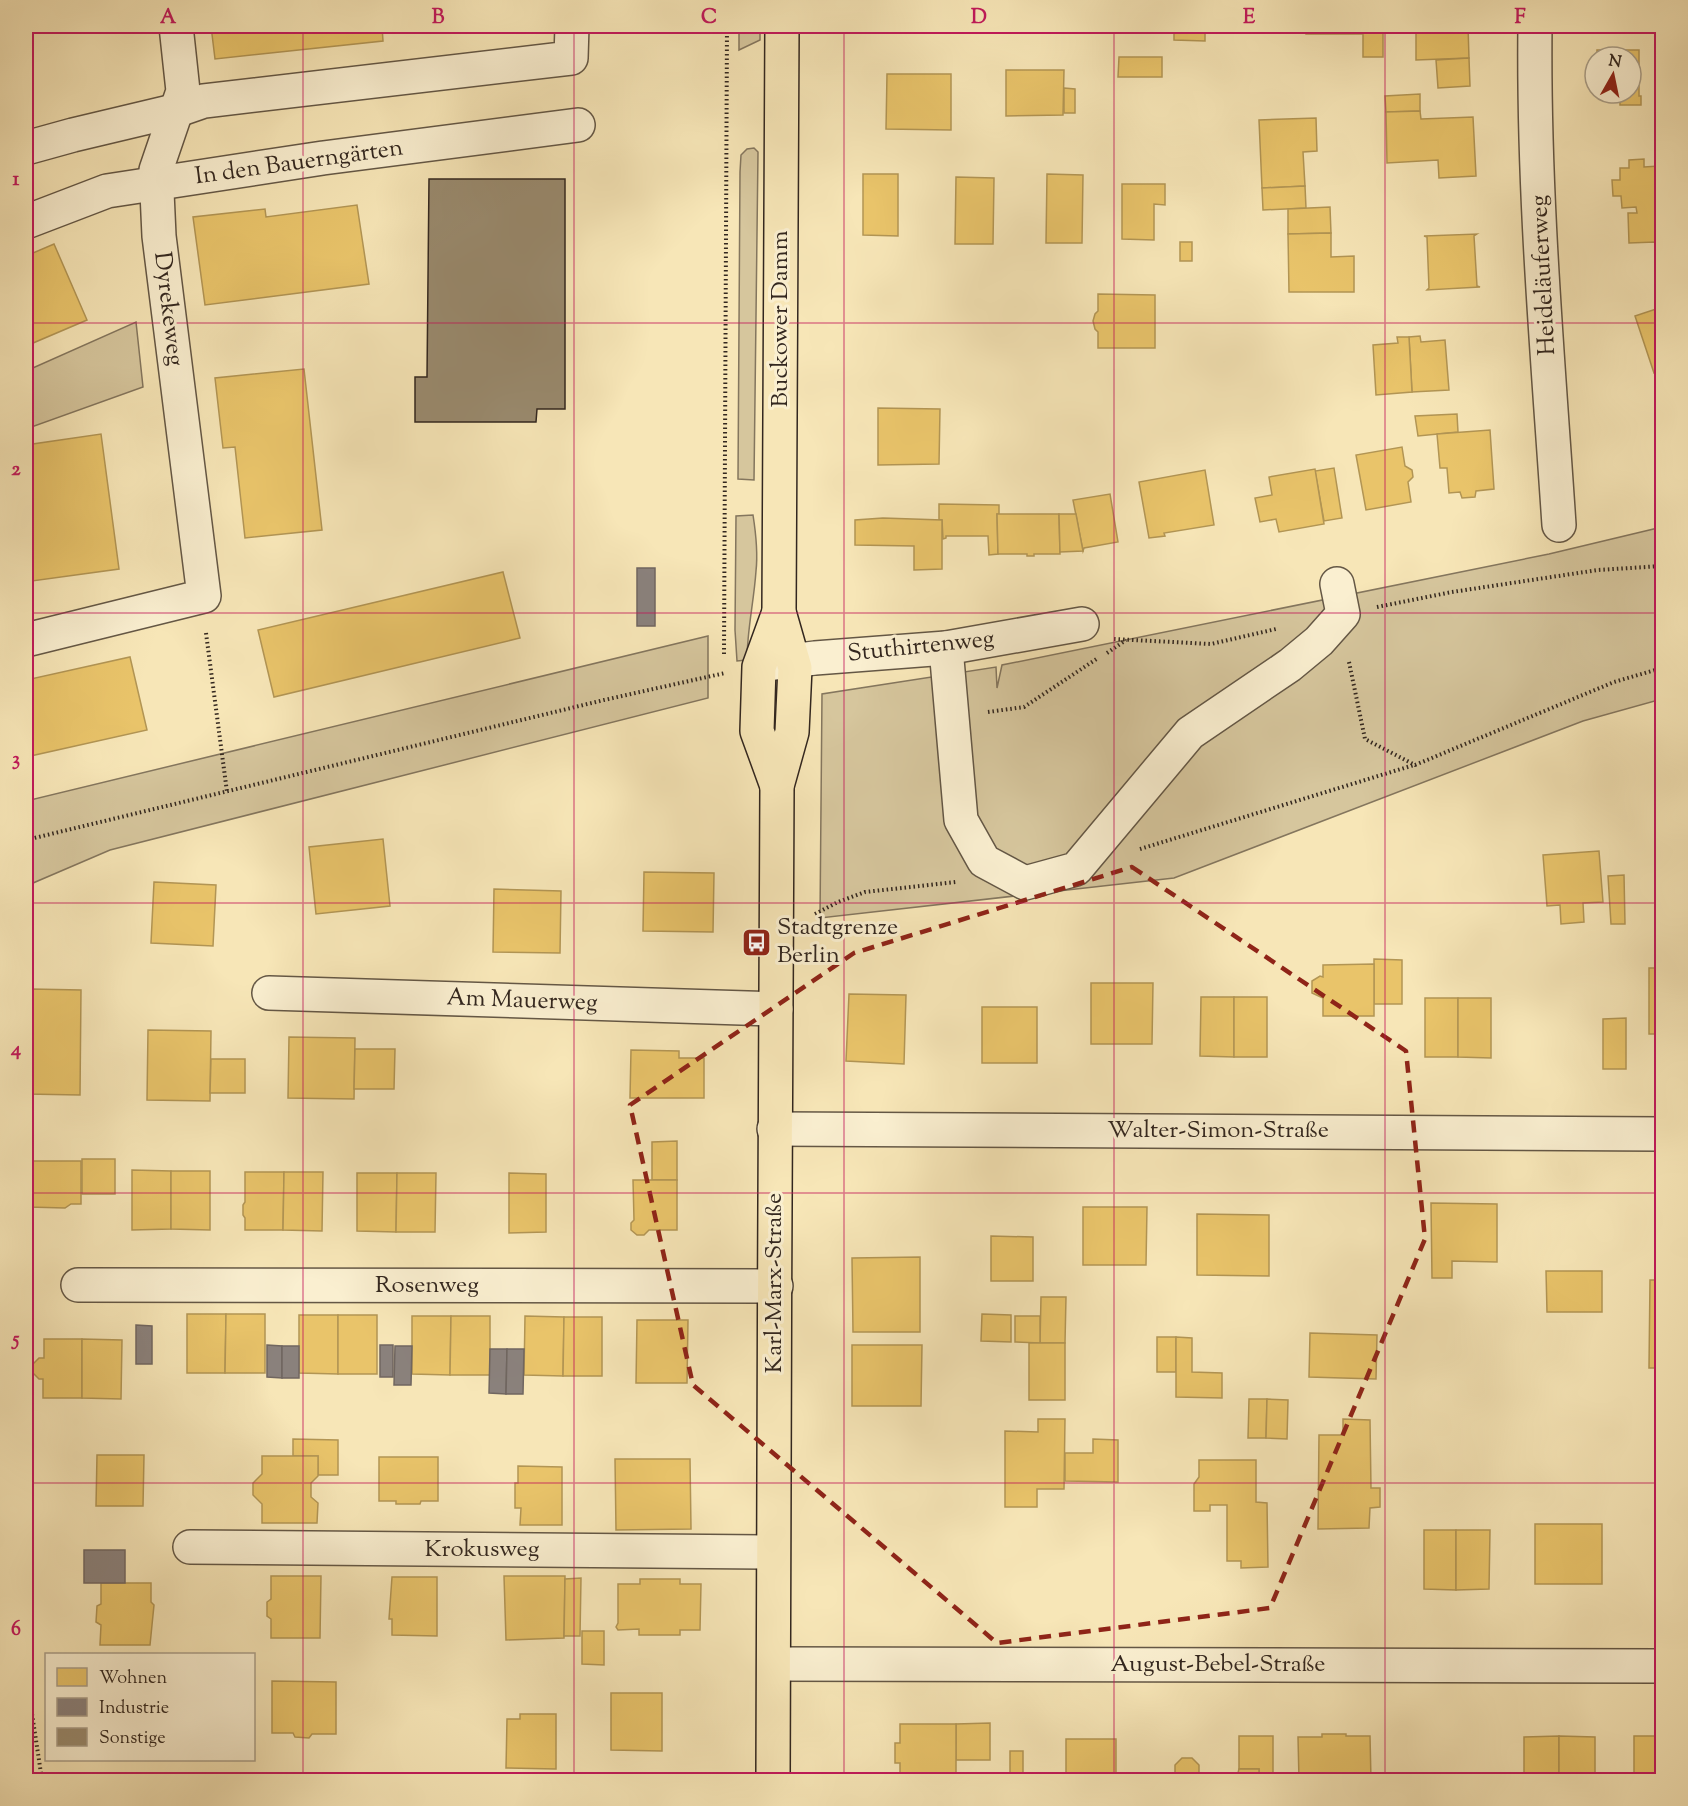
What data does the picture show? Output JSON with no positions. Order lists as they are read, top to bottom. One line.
{"streets":{"main road":["Buckower Damm","Karl-Marx-Straße"],"street":["In den Bauerngärten","Heideläuferweg","Dyrekeweg","Stuthirtenweg","Am Mauerweg","Walter-Simon-Straße","Rosenweg","Krokusweg","August-Bebel-Straße"]},"crossings":[["In den Bauerngärten","Dyrekeweg"],["Buckower Damm","Stuthirtenweg"],["Buckower Damm","Karl-Marx-Straße"],["Am Mauerweg","Karl-Marx-Straße"],["Walter-Simon-Straße","Karl-Marx-Straße"],["Karl-Marx-Straße","Rosenweg"],["Karl-Marx-Straße","Krokusweg"],["Karl-Marx-Straße","August-Bebel-Straße"]],"places":{"bus stop":["Stadtgrenze Berlin"]},"legend":["Wohnen","Industrie","Sonstige"],"north":"top","grid":{"columns":["A","B","C","D","E","F"],"rows":["1","2","3","4","5","6"]}}
